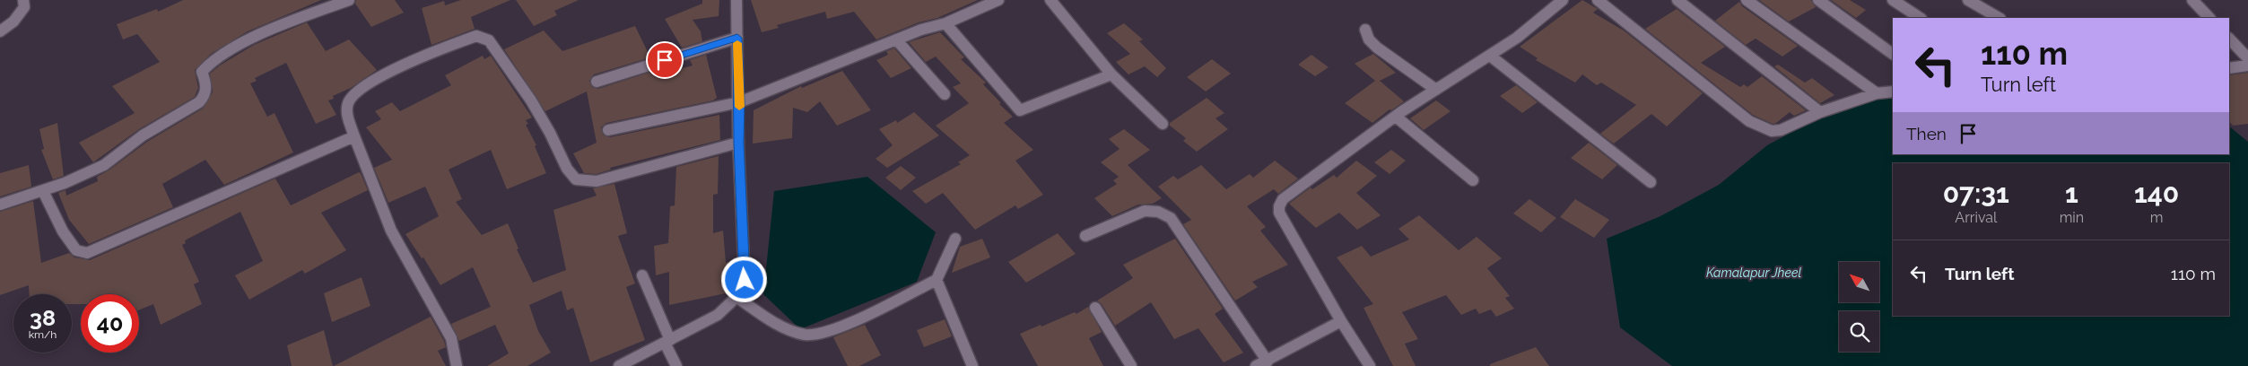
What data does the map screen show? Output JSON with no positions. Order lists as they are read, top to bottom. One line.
{"water":["Kamalapur Jheel"],"north":"top left","page":{"turn":["110 m","Turn left"],"then":"Then","eta":["07:31","Arrival","1","min","140","m"],"list":[{"name":"Turn left","value":"110 m"}],"speed":"38 km/h","limit":"40"}}
